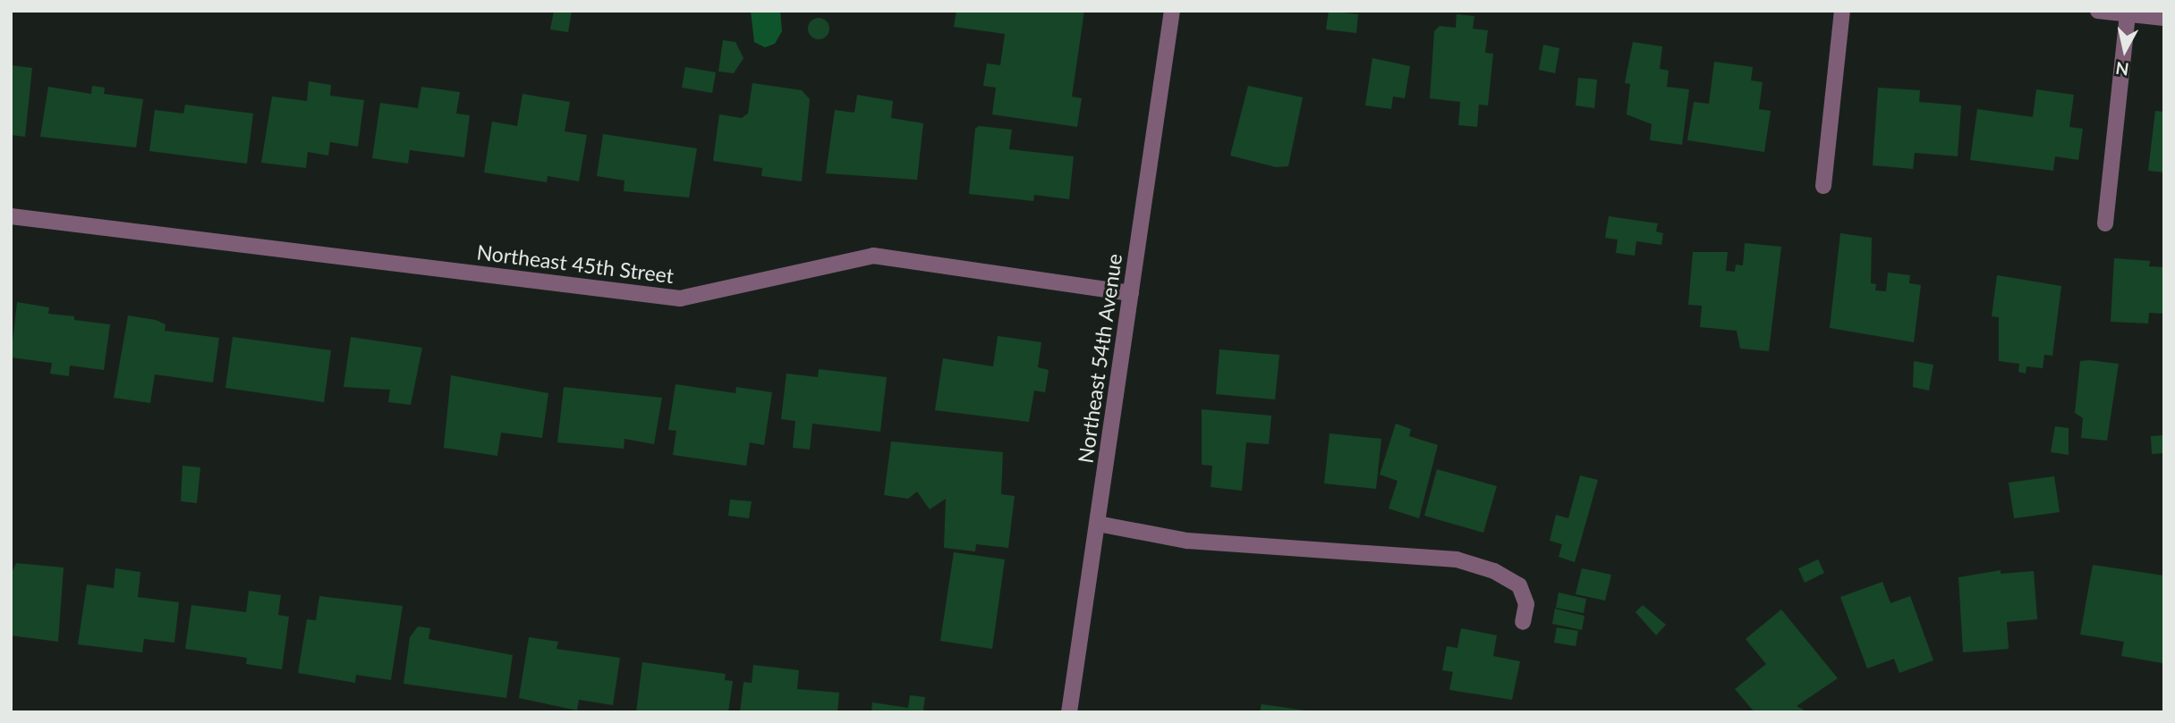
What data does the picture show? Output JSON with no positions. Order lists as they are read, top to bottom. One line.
{"streets":{"street":["Northeast 45th Street","Northeast 54th Avenue"]},"crossings":[["Northeast 45th Street","Northeast 54th Avenue"]],"north":"bottom"}
